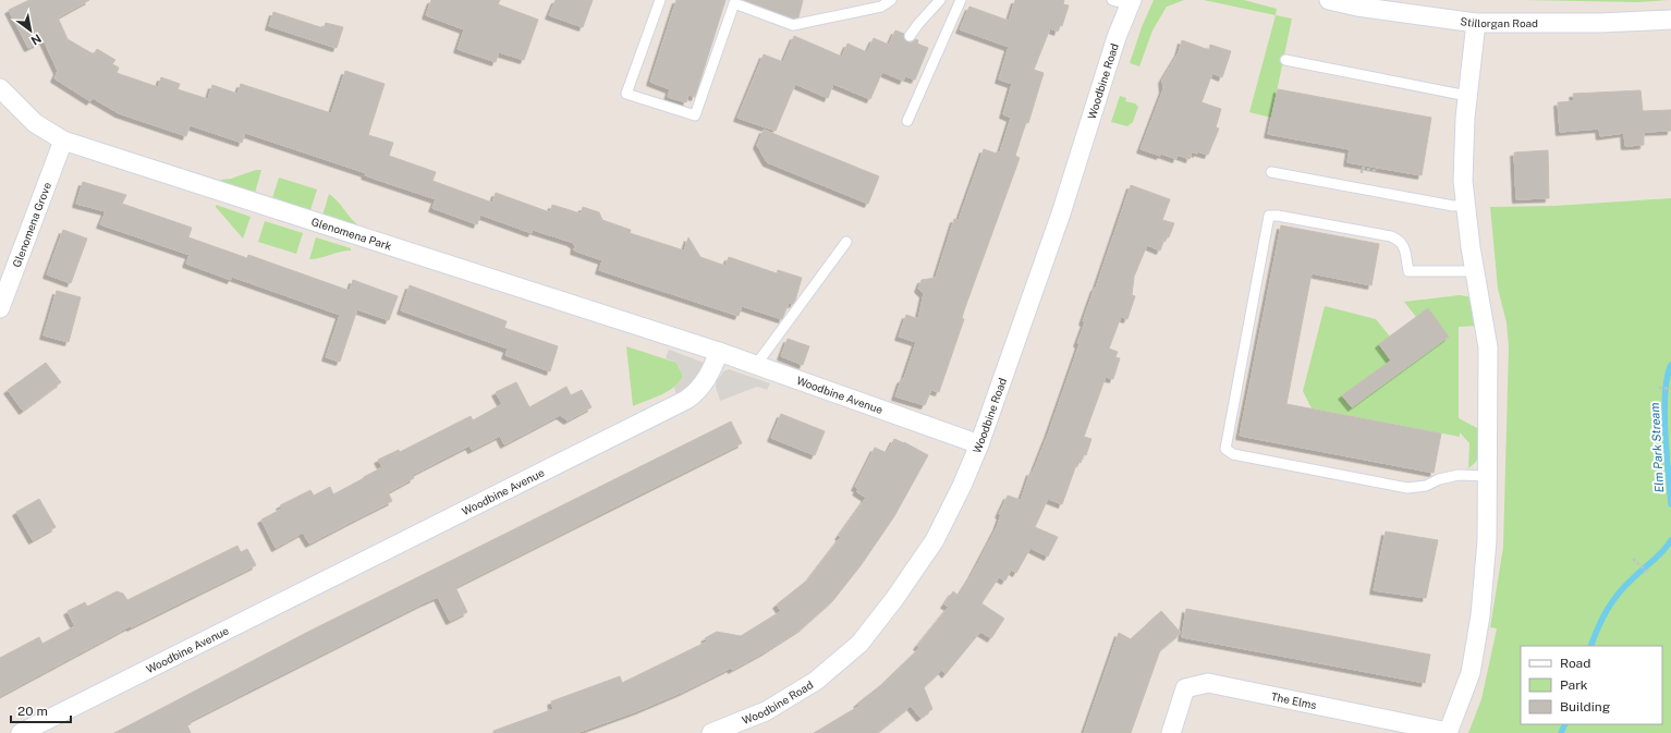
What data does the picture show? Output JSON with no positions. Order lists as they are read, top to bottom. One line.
{"streets":{"street":["Stillorgan Road","Woodbine Road","Glenomena Grove","Glenomena Park","Woodbine Avenue","The Elms"]},"crossings":[["Stillorgan Road","The Elms"],["Woodbine Road","Woodbine Avenue"],["Glenomena Grove","Glenomena Park"],["Glenomena Park","Woodbine Avenue"]],"water":["Elm Park Stream"],"legend":["Road","Park","Building"],"scale_bar":"20 m","north":"bottom right"}
